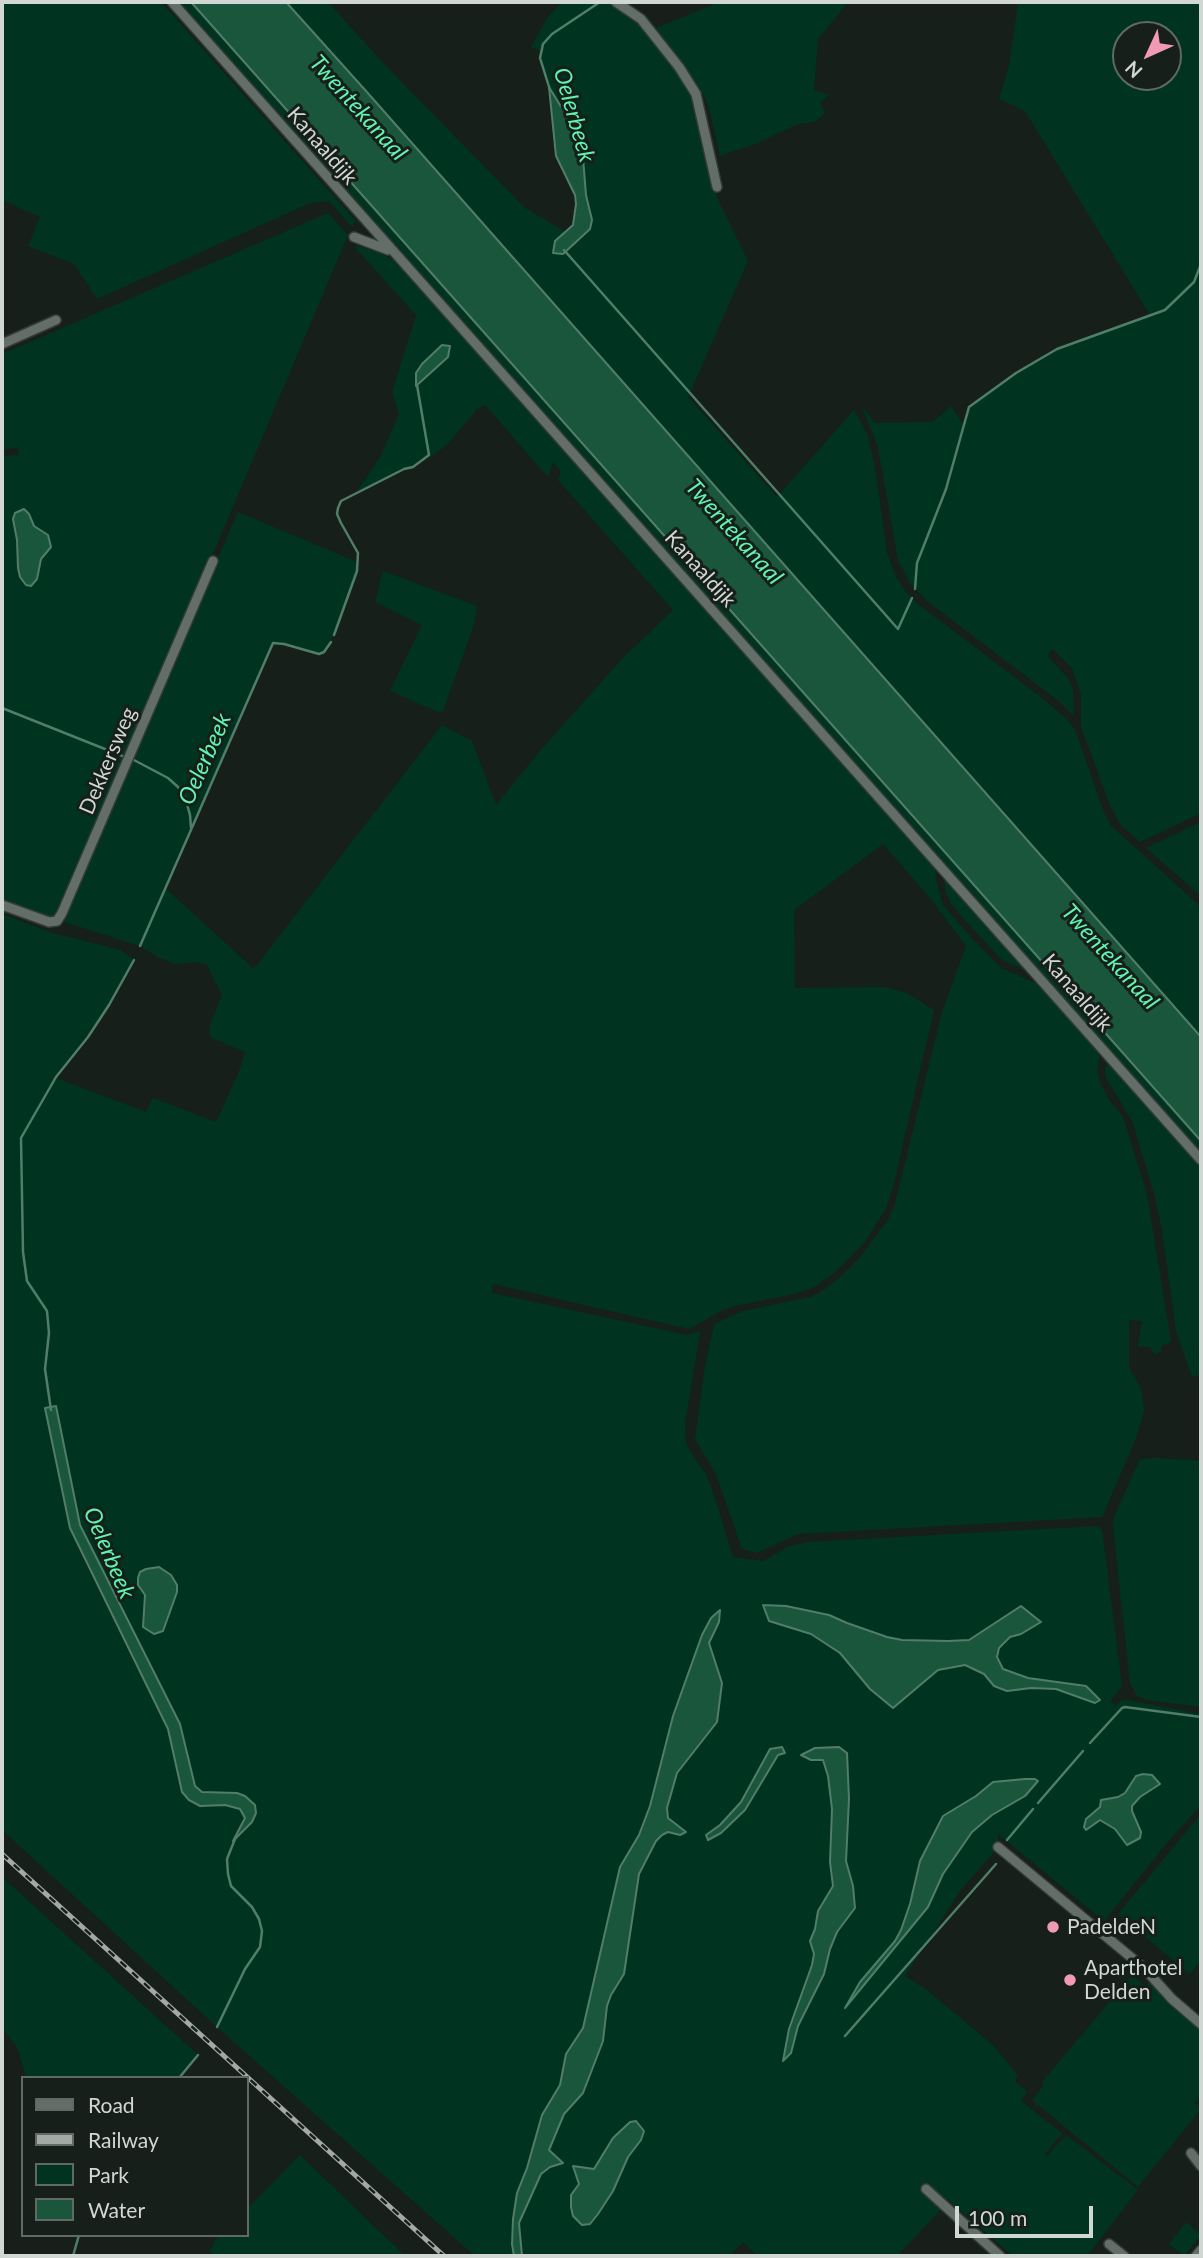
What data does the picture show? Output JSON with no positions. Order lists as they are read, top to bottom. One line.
{"streets":{"street":["Kanaaldijk","Dekkersweg"]},"water":["Twentekanaal","Oelerbeek"],"places":["PadeldeN","Aparthotel Delden"],"legend":["Road","Railway","Park","Water"],"scale_bar":"100 m","north":"bottom left"}
